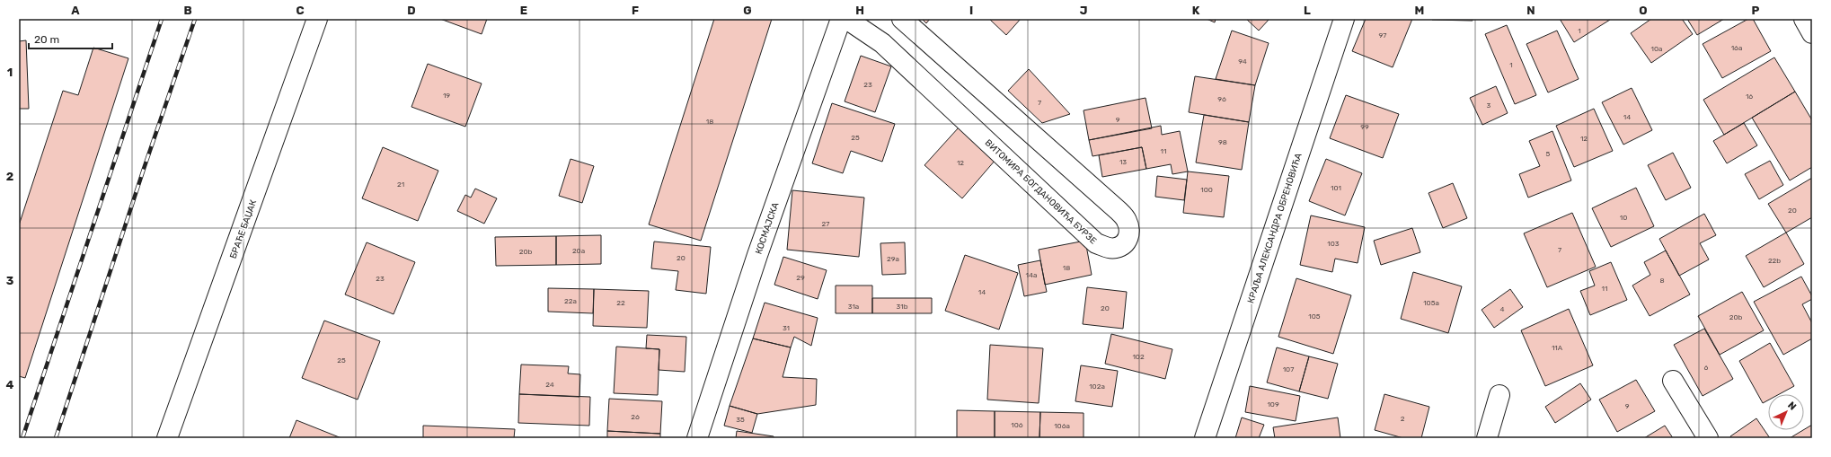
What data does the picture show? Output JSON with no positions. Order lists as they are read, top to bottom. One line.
{"streets":{"street":["ВИТОМИРА БОГДАНОВИЋА БУРЗЕ","КОСМАЈСКА","КРАЉА АЛЕКСАНДРА ОБРЕНОВИЋА","БРАЋЕ БАЏАК"]},"house_numbers":["1","97","16a","10a","94","1","23","19","16","96","7","3","14","9","18","99","25","12","98","11","5","13","12","21","101","100","20","10","27","103","7","20a","20b","20","29a","22b","18","14a","29","23","8","11","14","22a","22","105a","31a","31b","20","4","105","20b","31","11A","102","25","6","107","24","102a","109","9","26","2","35","106","106a"],"scale_bar":"20 m","north":"top right","grid":{"columns":["A","B","C","D","E","F","G","H","I","J","K","L","M","N","O","P"],"rows":["1","2","3","4"]}}
